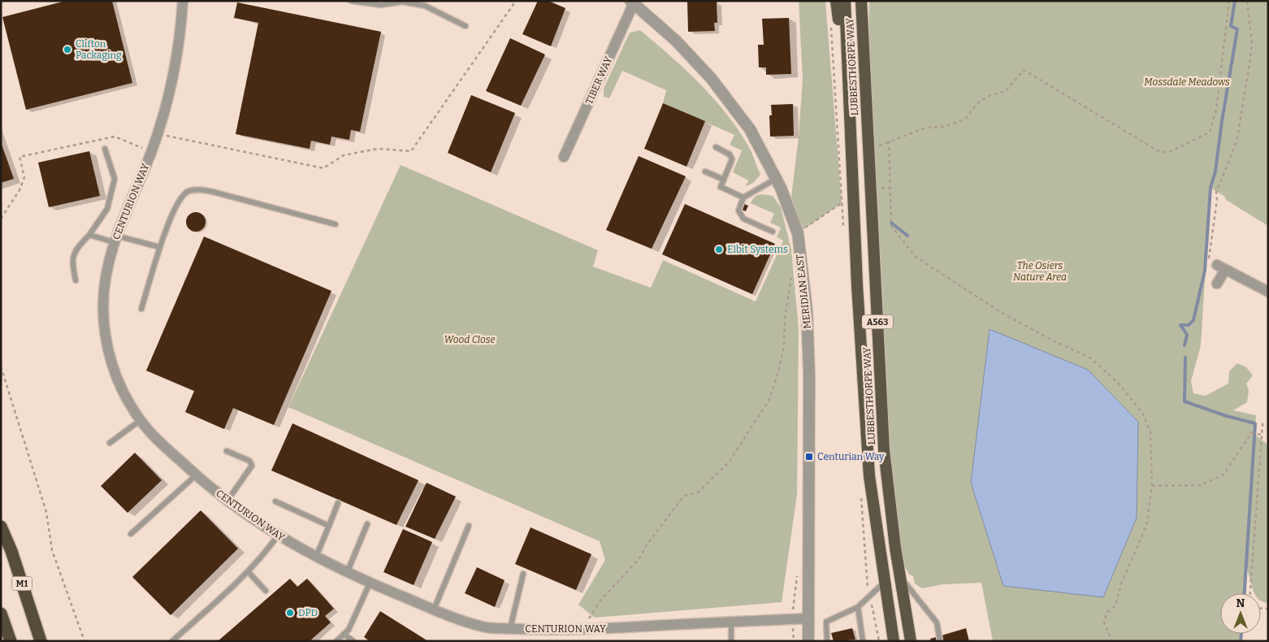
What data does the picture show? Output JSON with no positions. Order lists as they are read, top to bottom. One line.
{"streets":{"highway":["LUBBESTHORPE WAY","A563","M1"],"street":["TIBER WAY","CENTURION WAY","MERIDIAN EAST"]},"crossings":[["TIBER WAY","MERIDIAN EAST"],["CENTURION WAY","MERIDIAN EAST"]],"parks":["Mossdale Meadows","The Osiers Nature Area","Wood Close"],"places":{"other":["Clifton Packaging","Elbit Systems","DPD"],"transit":["Centurian Way"]},"north":"top"}
